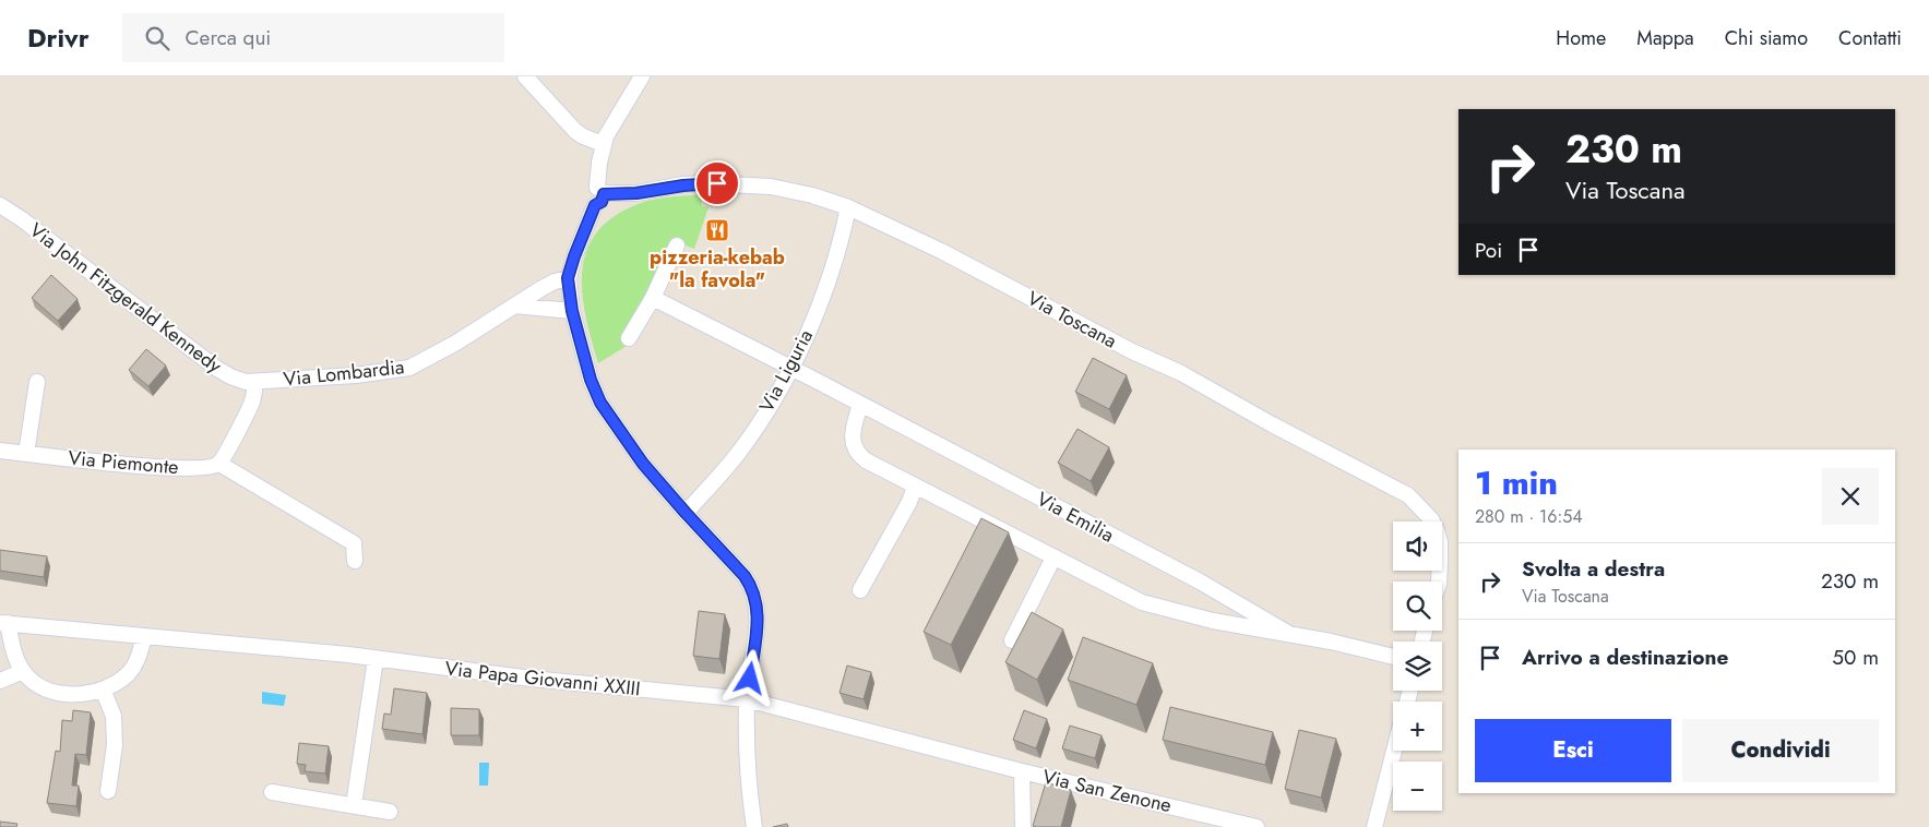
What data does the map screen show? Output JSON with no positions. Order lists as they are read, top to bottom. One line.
{"streets":{"street":["Via John Fitzgerald Kennedy","Via Toscana","Via Liguria","Via Lombardia","Via Piemonte","Via Emilia","Via Papa Giovanni XXIII","Via San Zenone"]},"crossings":[["Via John Fitzgerald Kennedy","Via Lombardia"],["Via Toscana","Via Liguria"],["Via Liguria","Via Emilia"],["Via Papa Giovanni XXIII","Via San Zenone"]],"places":{"restaurant":["pizzeria-kebab \"la favola\""]},"page":{"header":"Drivr","search":"Cerca qui","nav":["Home","Mappa","Chi siamo","Contatti"],"turn":["230 m","Via Toscana"],"then":"Poi","heading":["1 min","280 m · 16:54"],"map_buttons":["+","−"],"list":[{"name":"Svolta a destra","note":"Via Toscana","value":"230 m"},{"name":"Arrivo a destinazione","value":"50 m"}],"buttons":["Esci","Condividi"]}}
